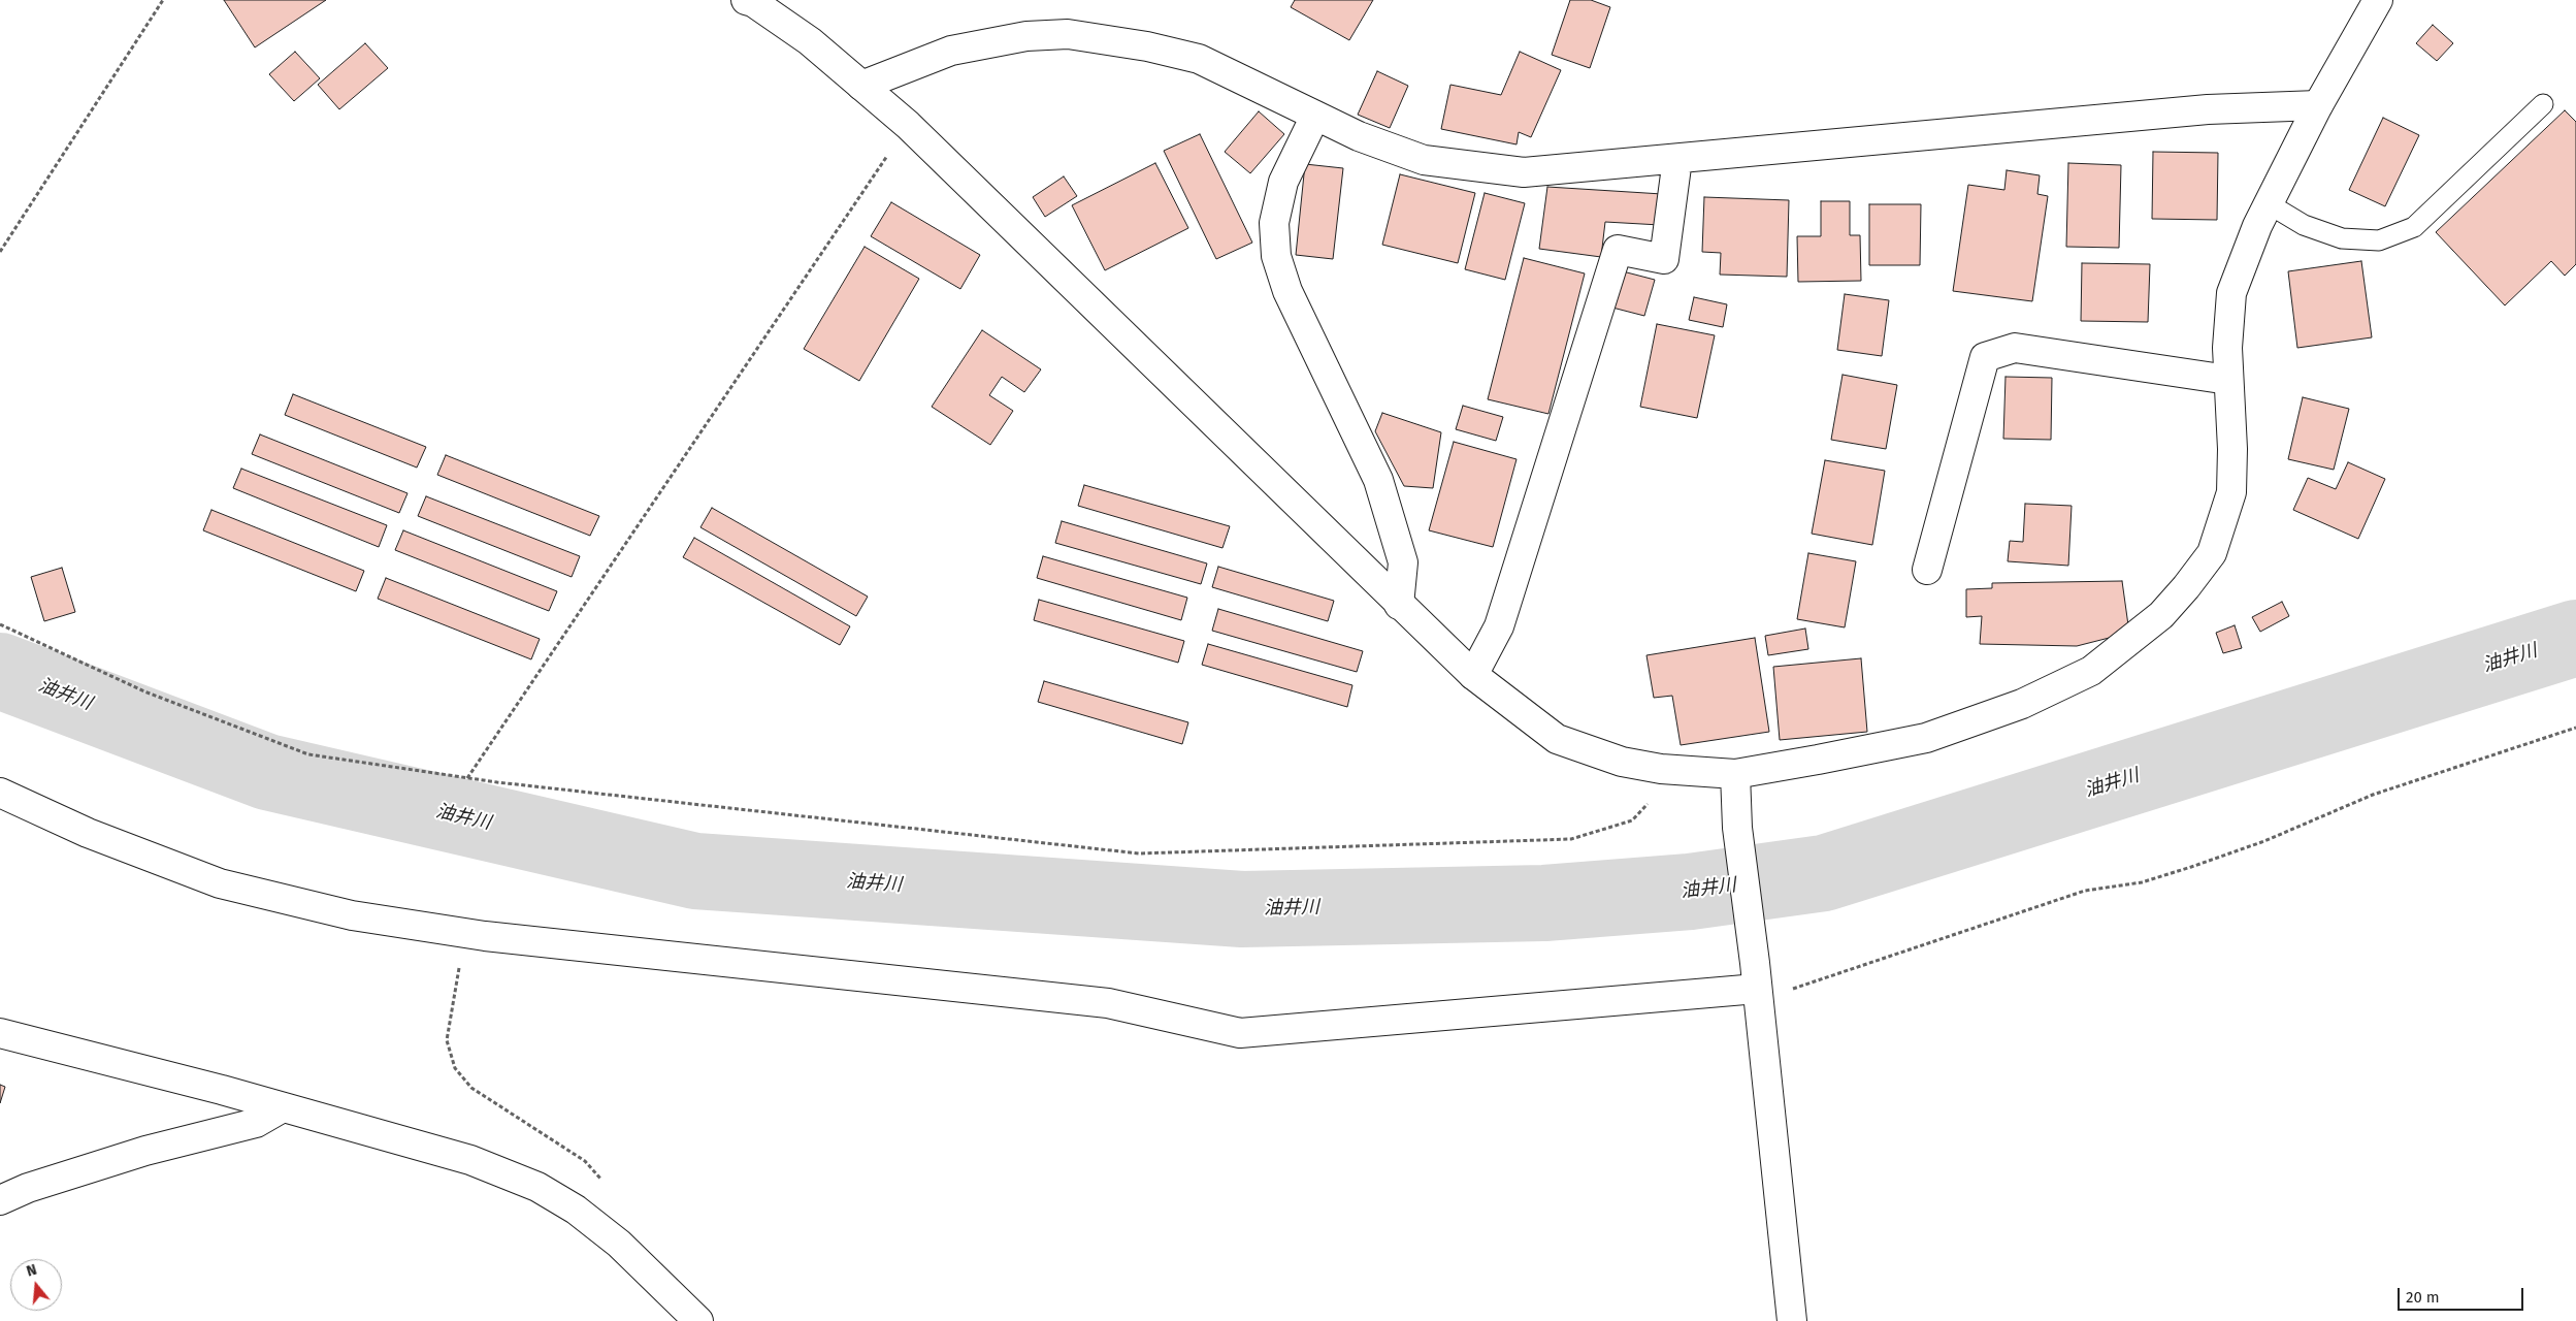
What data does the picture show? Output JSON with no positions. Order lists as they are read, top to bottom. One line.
{"water":["油井川"],"scale_bar":"20 m","north":"top"}
